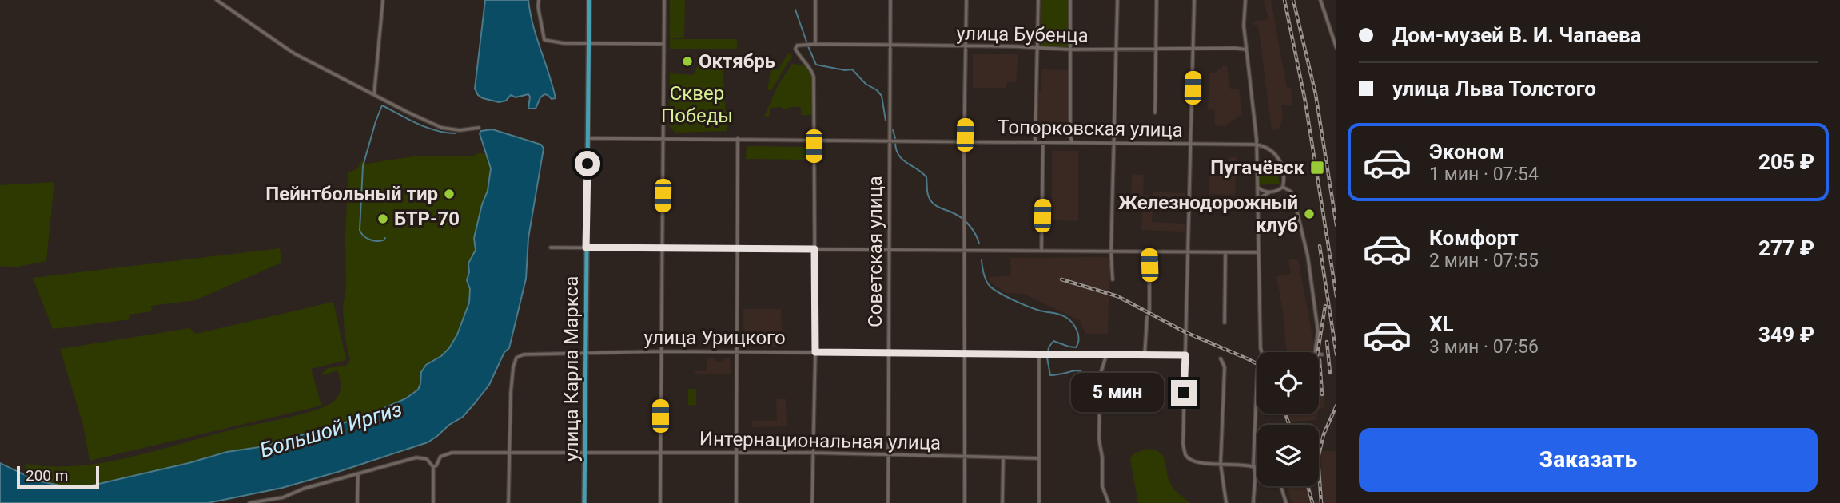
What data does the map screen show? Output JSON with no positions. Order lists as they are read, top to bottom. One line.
{"streets":{"main road":["улица Карла Маркса"],"street":["улица Бубенца","Топорковская улица","Советская улица","улица Урицкого","Интернациональная улица"]},"crossings":[["улица Бубенца","Топорковская улица"],["улица Бубенца","Советская улица"],["Топорковская улица","Советская улица"],["Топорковская улица","улица Карла Маркса"],["Советская улица","улица Урицкого"],["Советская улица","Интернациональная улица"],["улица Урицкого","улица Карла Маркса"],["улица Урицкого","Интернациональная улица"],["улица Карла Маркса","Интернациональная улица"]],"water":["Большой Иргиз"],"parks":["Сквер Победы"],"places":{"other":["Октябрь","Пейнтбольный тир","Железнодорожный клуб","БТР-70"],"transit":["Пугачёвск"]},"scale_bar":"200 m","page":{"banner":["Дом-музей В. И. Чапаева","улица Льва Толстого"],"list":[{"name":"Эконом","note":"1 мин · 07:54","value":"205 ₽"},{"name":"Комфорт","note":"2 мин · 07:55","value":"277 ₽"},{"name":"XL","note":"3 мин · 07:56","value":"349 ₽"}],"bubble":"5 мин","buttons":"Заказать","scale":"200 m"}}
